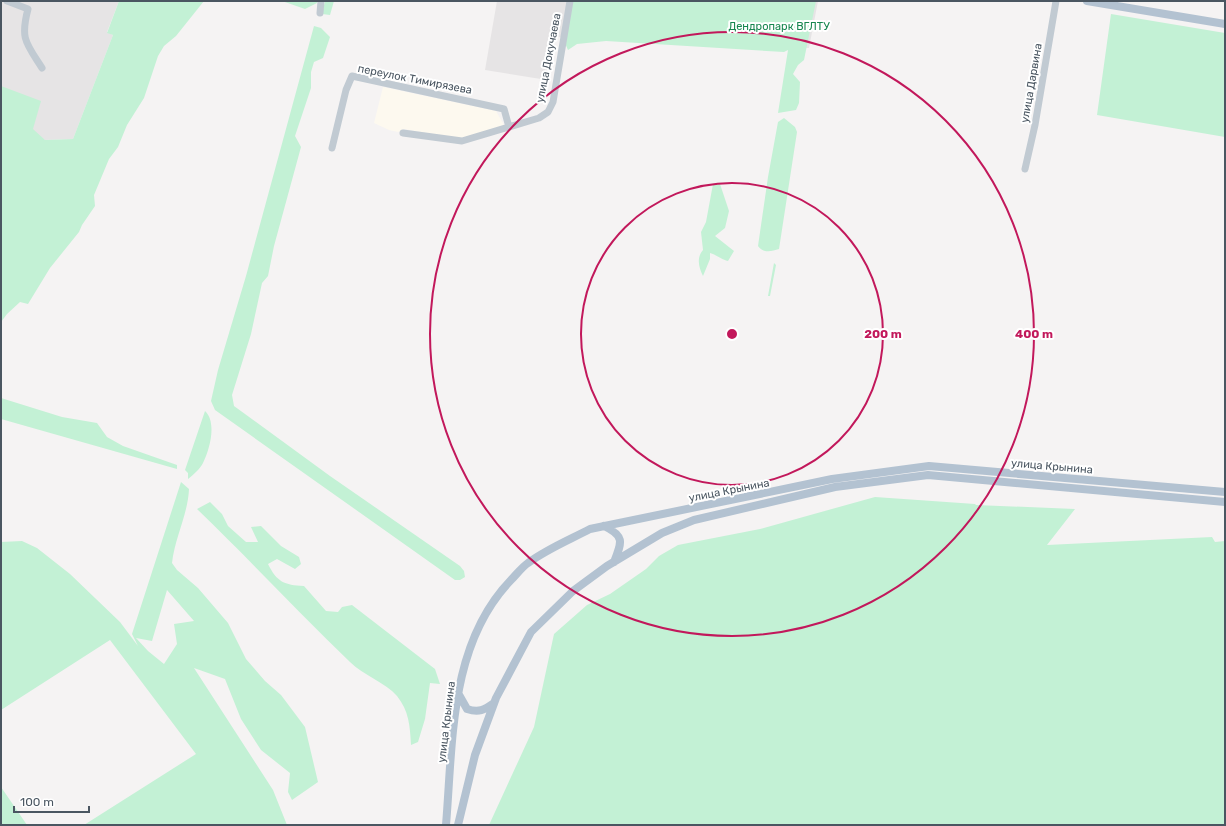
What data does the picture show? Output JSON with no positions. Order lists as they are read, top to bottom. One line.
{"streets":{"main road":["улица Крынина"],"street":["улица Докучаева","переулок Тимирязева","улица Дарвина"]},"crossings":[["улица Докучаева","переулок Тимирязева"]],"parks":["Дендропарк ВГЛТУ"],"scale_bar":"100 m","rings":["200 m","400 m"]}
